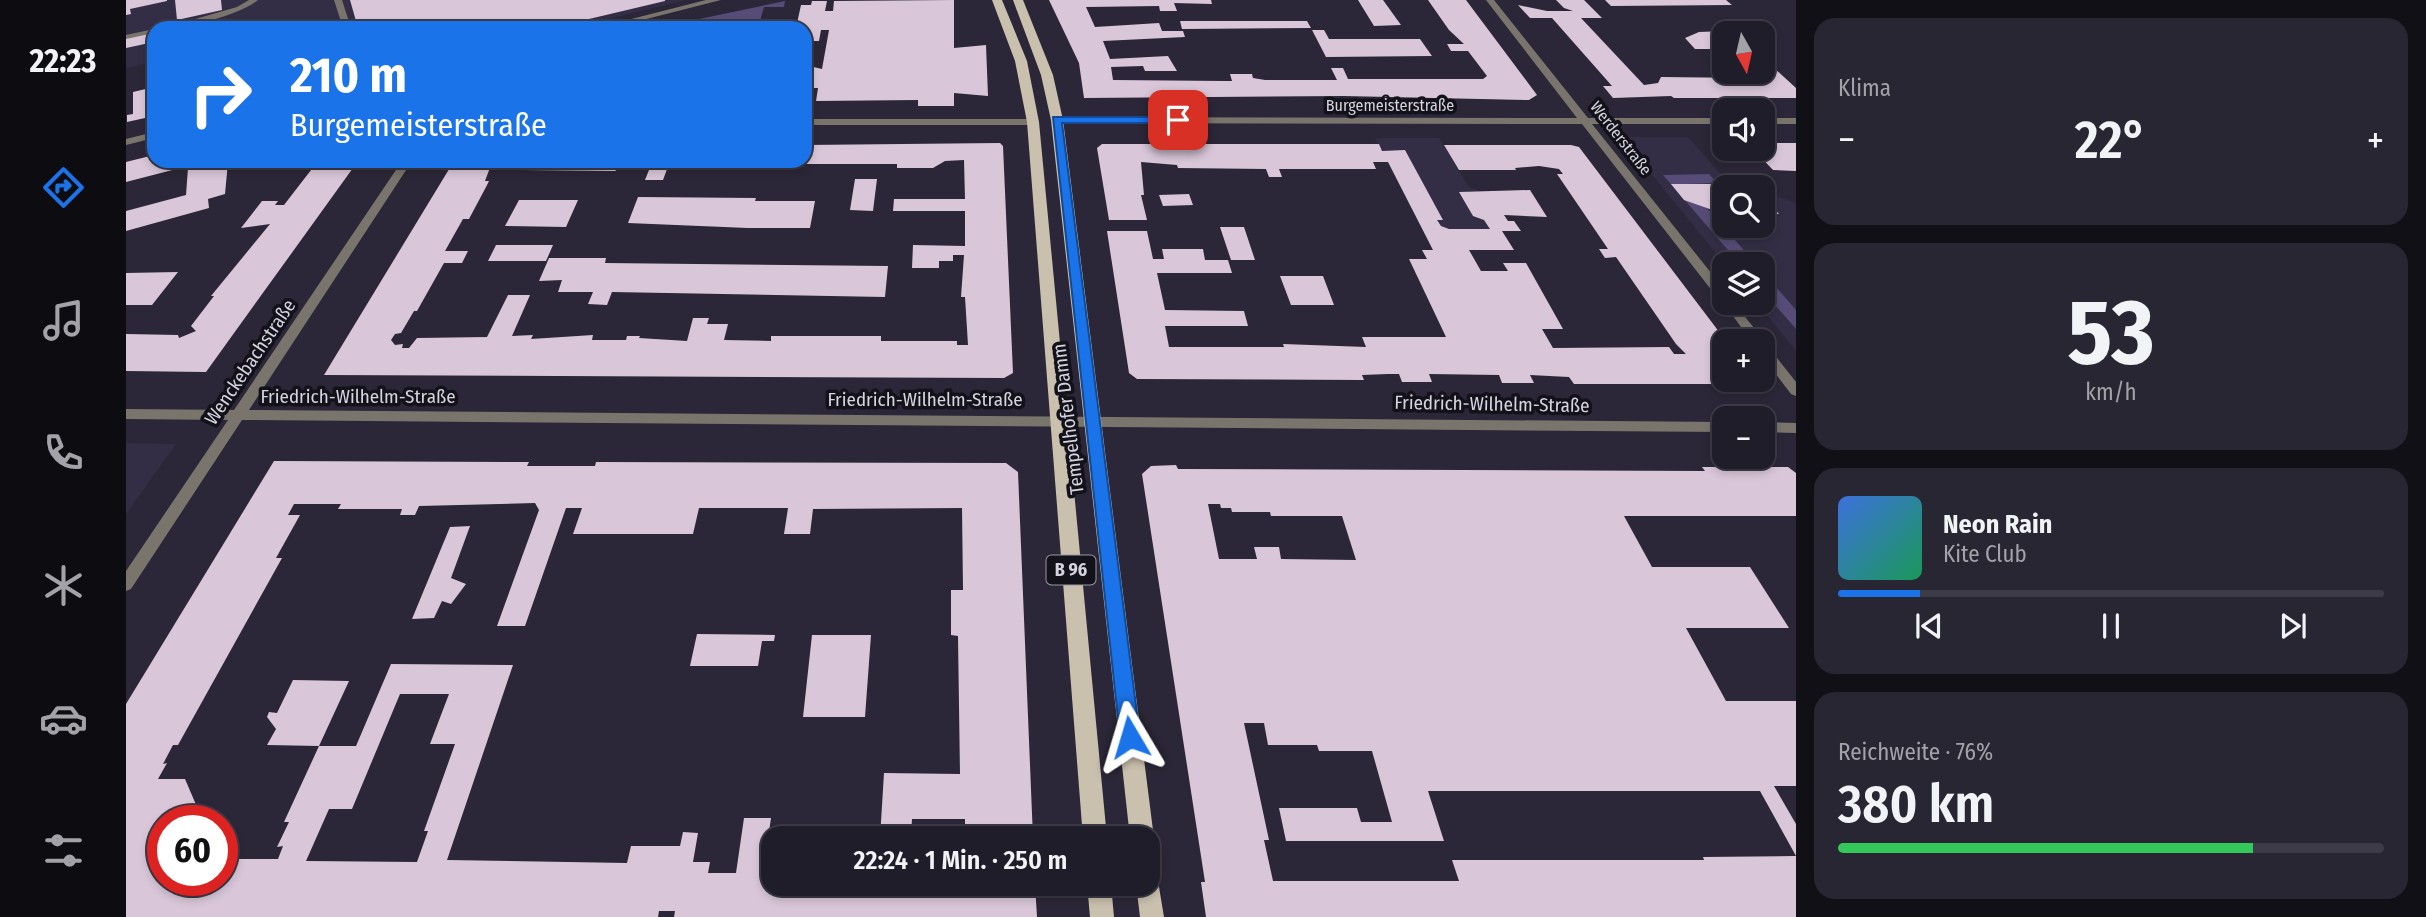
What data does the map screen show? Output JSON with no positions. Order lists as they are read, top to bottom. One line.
{"streets":{"main road":["Tempelhofer Damm","B 96"],"street":["Burgemeisterstraße","Werderstraße","Wenckebachstraße","Friedrich-Wilhelm-Straße"]},"crossings":[["Burgemeisterstraße","Werderstraße"],["Burgemeisterstraße","Tempelhofer Damm"],["Wenckebachstraße","Friedrich-Wilhelm-Straße"],["Friedrich-Wilhelm-Straße","Tempelhofer Damm"]],"north":"bottom","page":{"tabs":"22:23","tile":["Klima",["53","km/h"],["Reichweite · 76%","380 km"]],"map_buttons":["+","−"],"turn":["210 m","Burgemeisterstraße"],"heat":["−","22°","+"],"song":["Neon Rain","Kite Club"],"limit":"60","trip":"22:24 · 1 Min. · 250 m"}}
